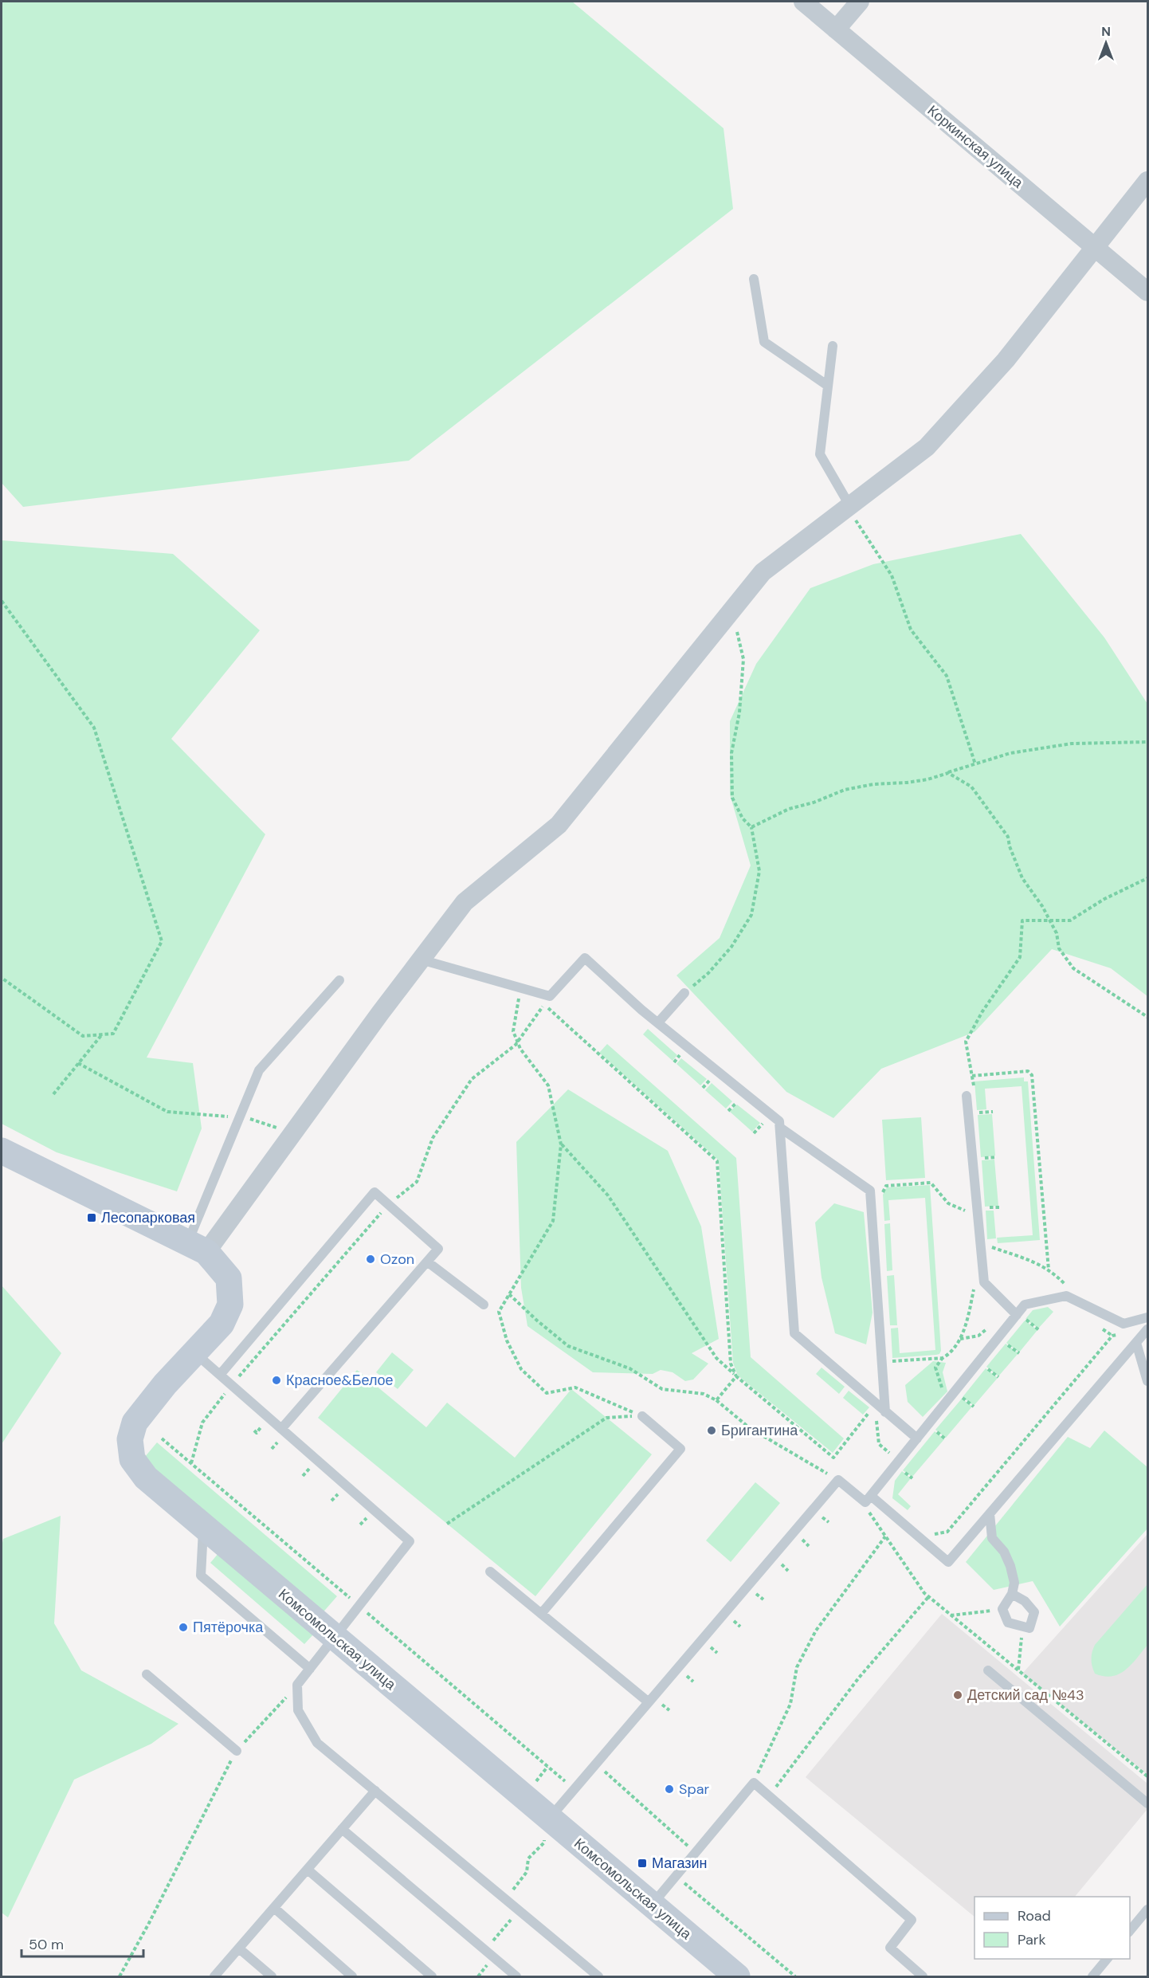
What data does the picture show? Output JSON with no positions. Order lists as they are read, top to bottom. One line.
{"streets":{"main road":["Комсомольская улица"],"street":["Коркинская улица"]},"places":{"transit":["Лесопарковая","Магазин"],"other":["Ozon","Красное&Белое","Бригантина","Пятёрочка","Детский сад №43","Spar"]},"legend":["Road","Park"],"scale_bar":"50 m","north":"top"}
